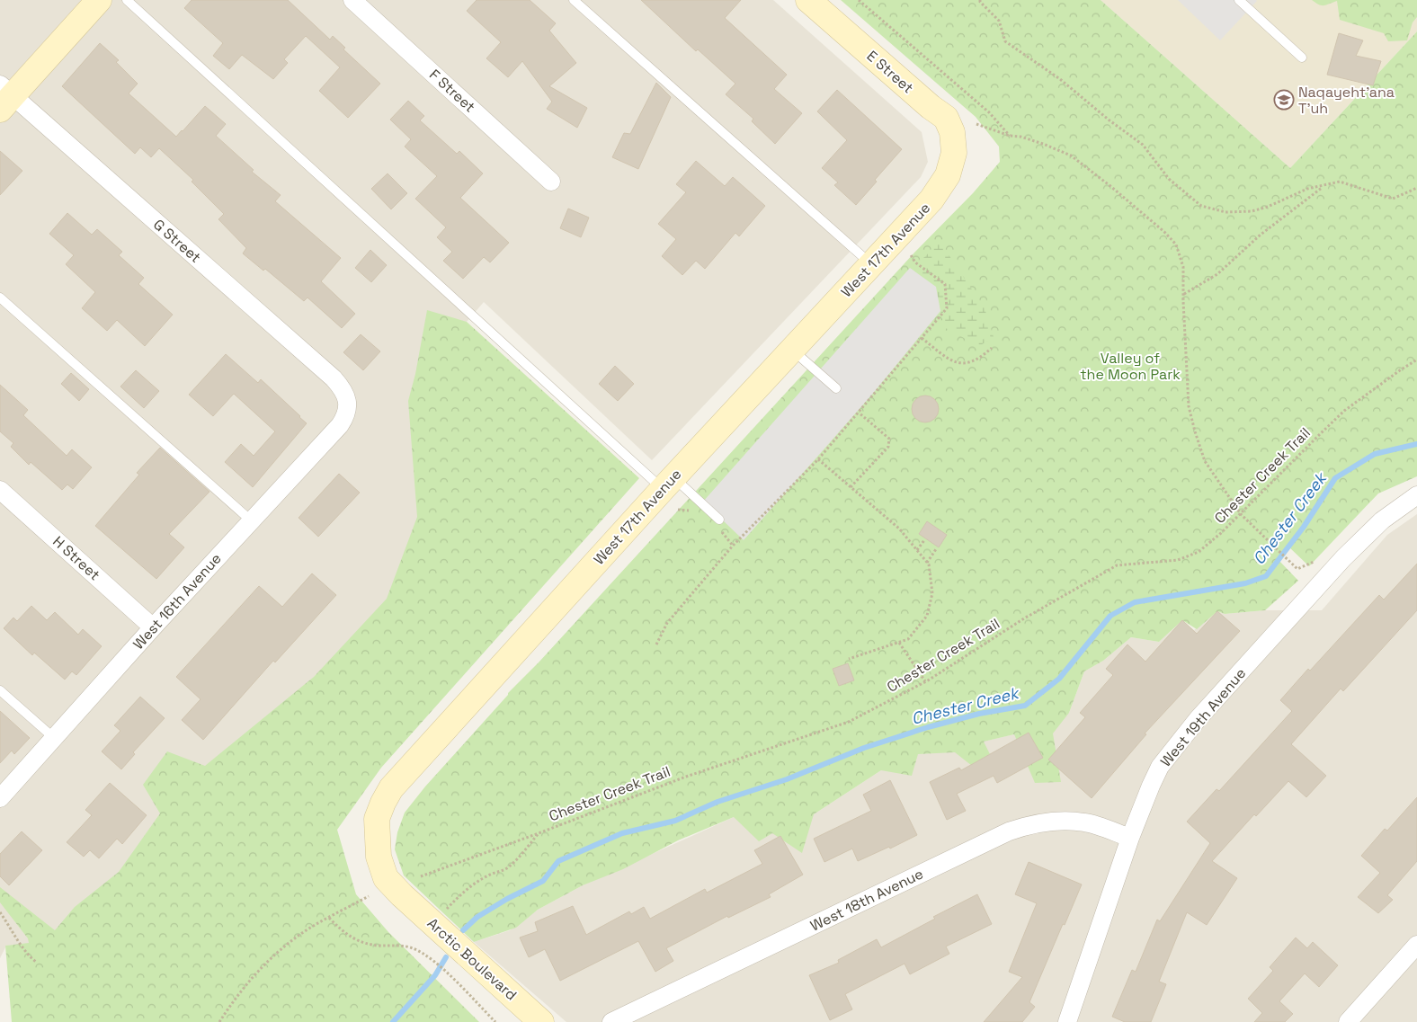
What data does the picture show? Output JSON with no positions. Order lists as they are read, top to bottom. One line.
{"streets":{"main road":["E Street","West 17th Avenue","Arctic Boulevard"],"street":["F Street","G Street","H Street","West 16th Avenue","West 19th Avenue","West 18th Avenue"],"path":["Chester Creek Trail"]},"crossings":[["E Street","West 17th Avenue"],["G Street","West 16th Avenue"],["West 17th Avenue","Arctic Boulevard"],["H Street","West 16th Avenue"],["West 19th Avenue","West 18th Avenue"]],"water":["Chester Creek"],"parks":["Valley of the Moon Park"],"places":{"school or university":["Naqayeht'ana T'uh"]}}
